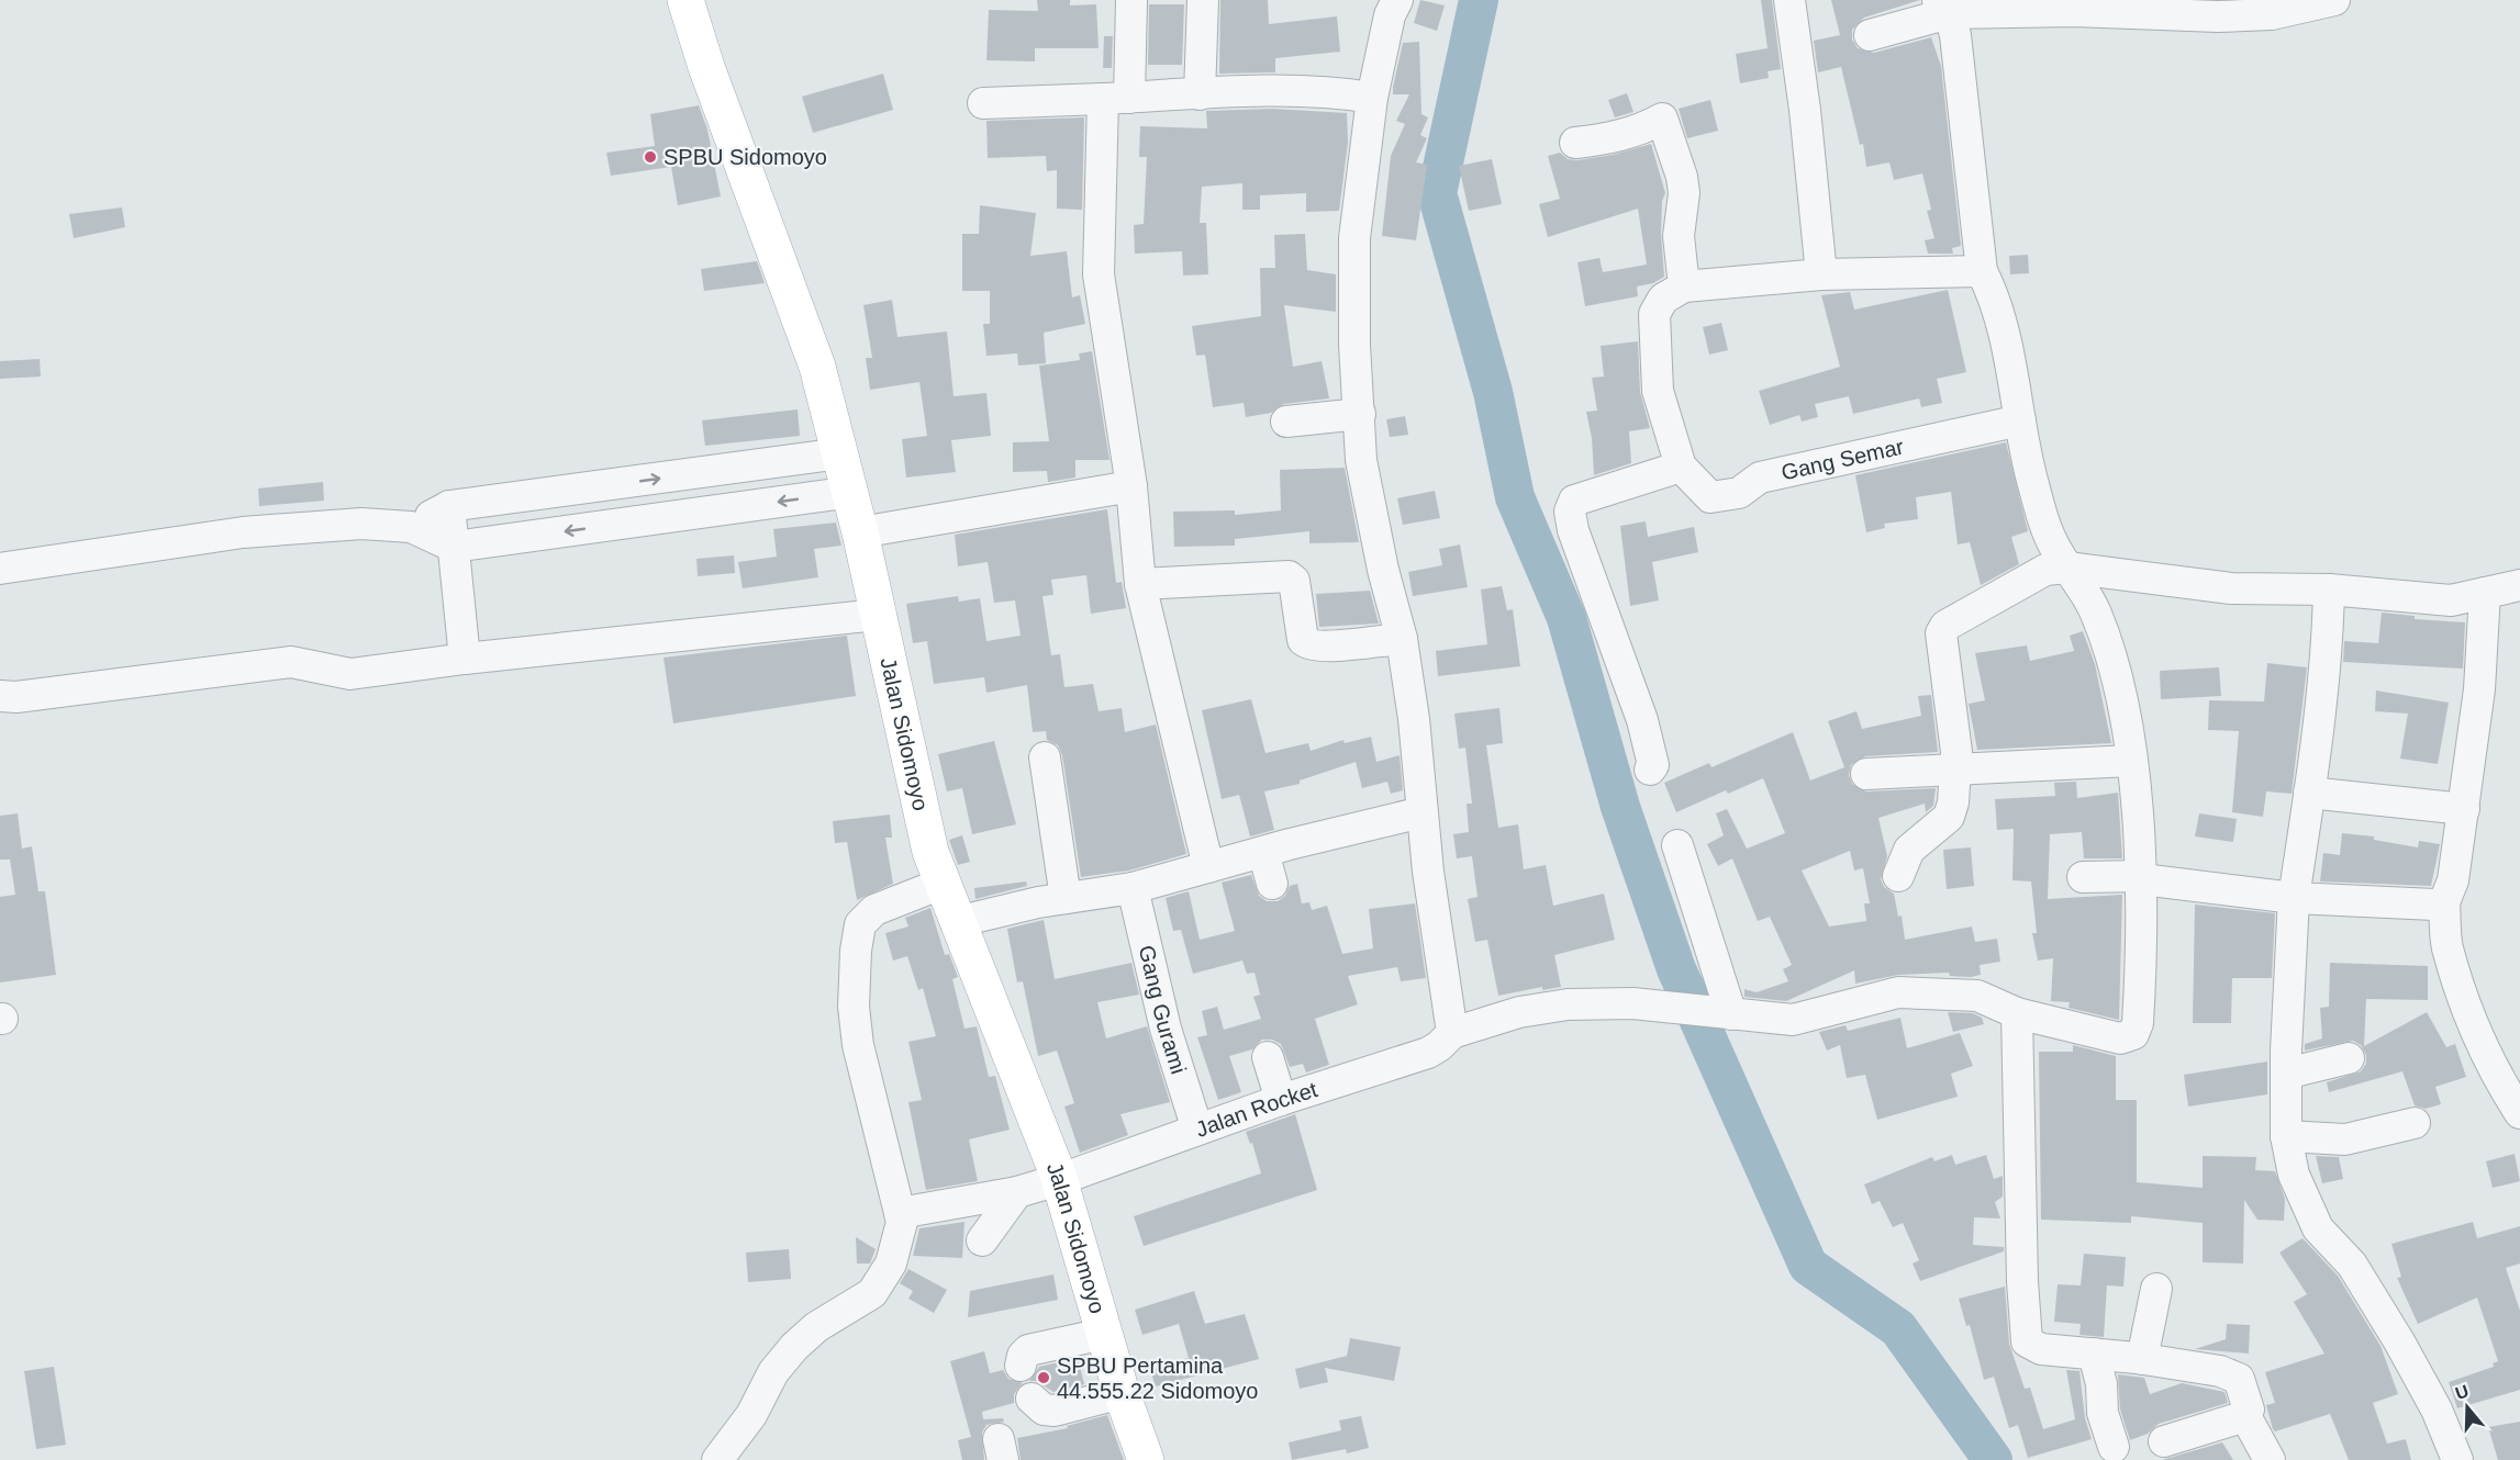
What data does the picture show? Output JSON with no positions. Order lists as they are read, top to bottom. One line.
{"streets":{"main road":["Jalan Sidomoyo"],"street":["Gang Semar","Gang Gurami","Jalan Rocket"]},"crossings":[["Jalan Sidomoyo","Jalan Rocket"],["Gang Gurami","Jalan Rocket"]],"places":["SPBU Sidomoyo","SPBU Pertamina 44.555.22 Sidomoyo"],"north":"top"}
